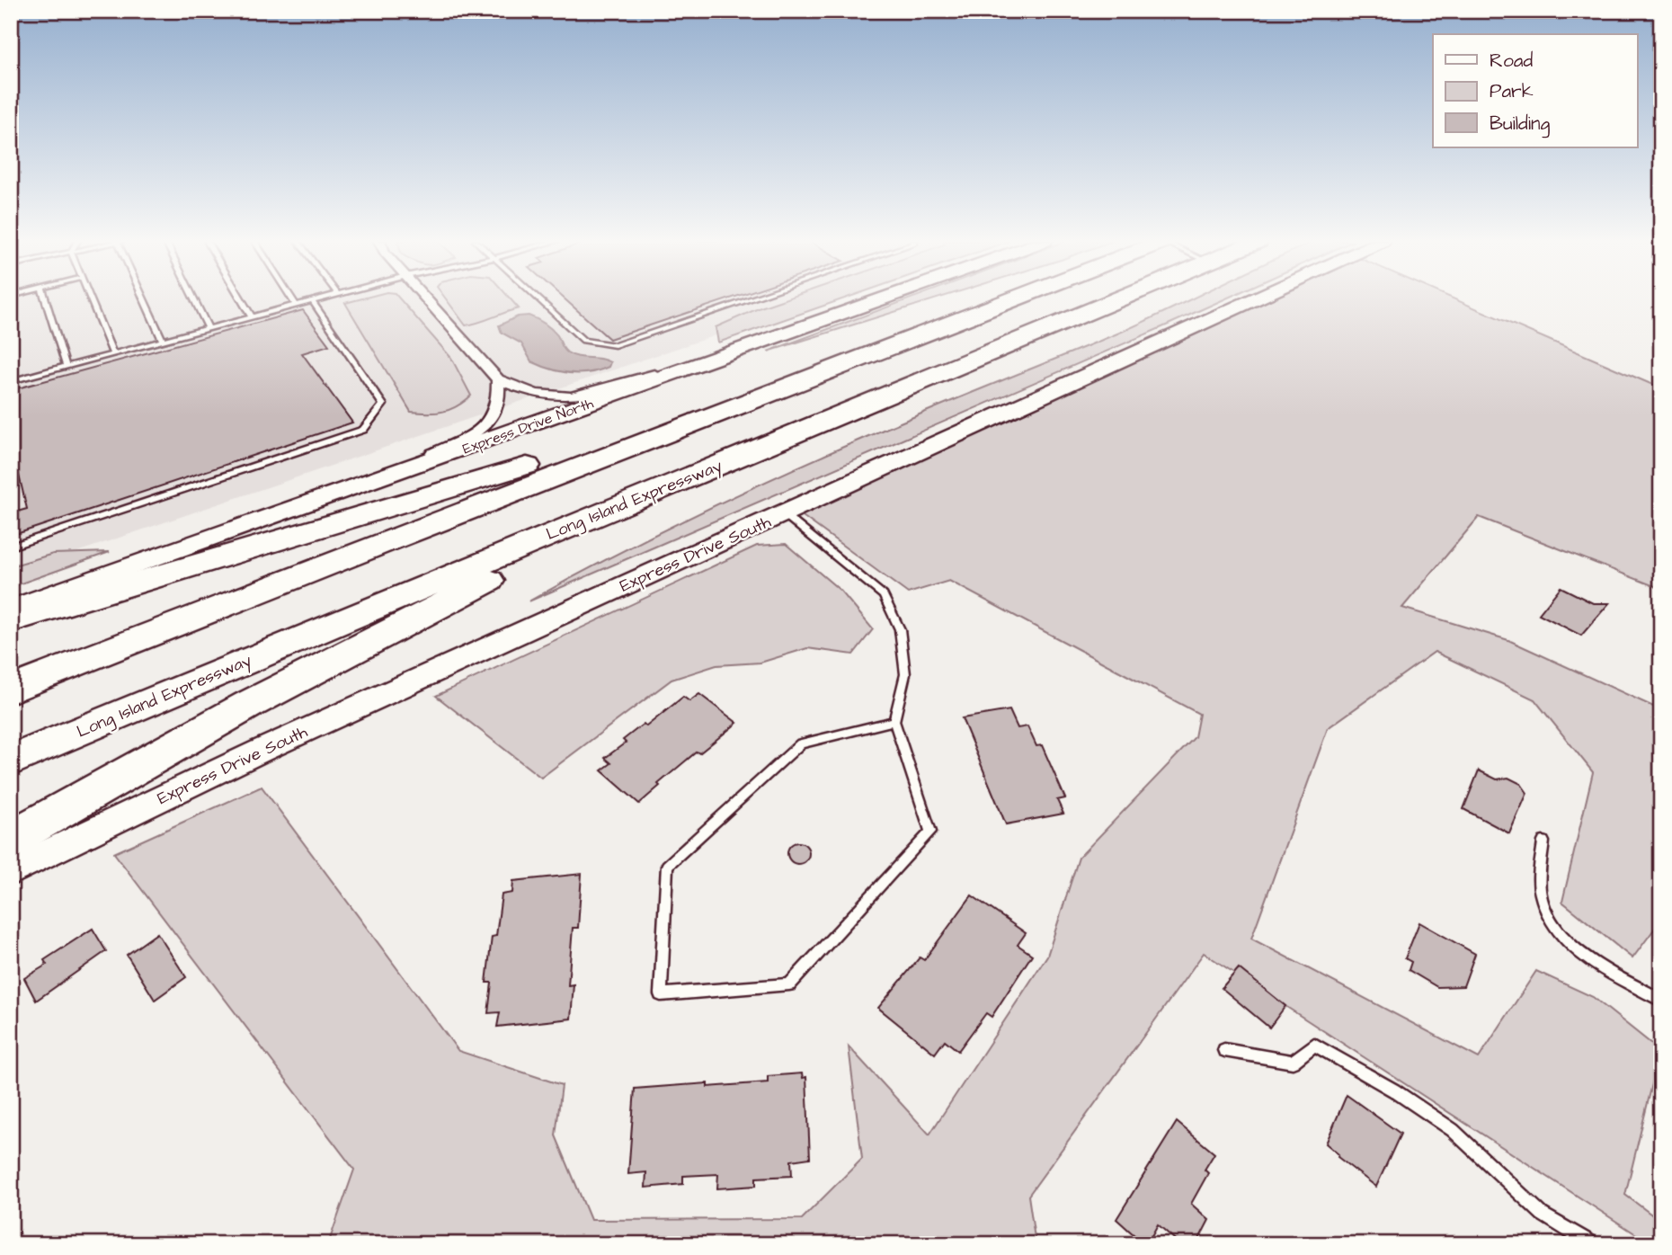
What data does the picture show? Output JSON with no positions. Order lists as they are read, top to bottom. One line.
{"streets":{"highway":["Long Island Expressway"],"main road":["Express Drive North","Express Drive South"]},"legend":["Road","Park","Building"]}
